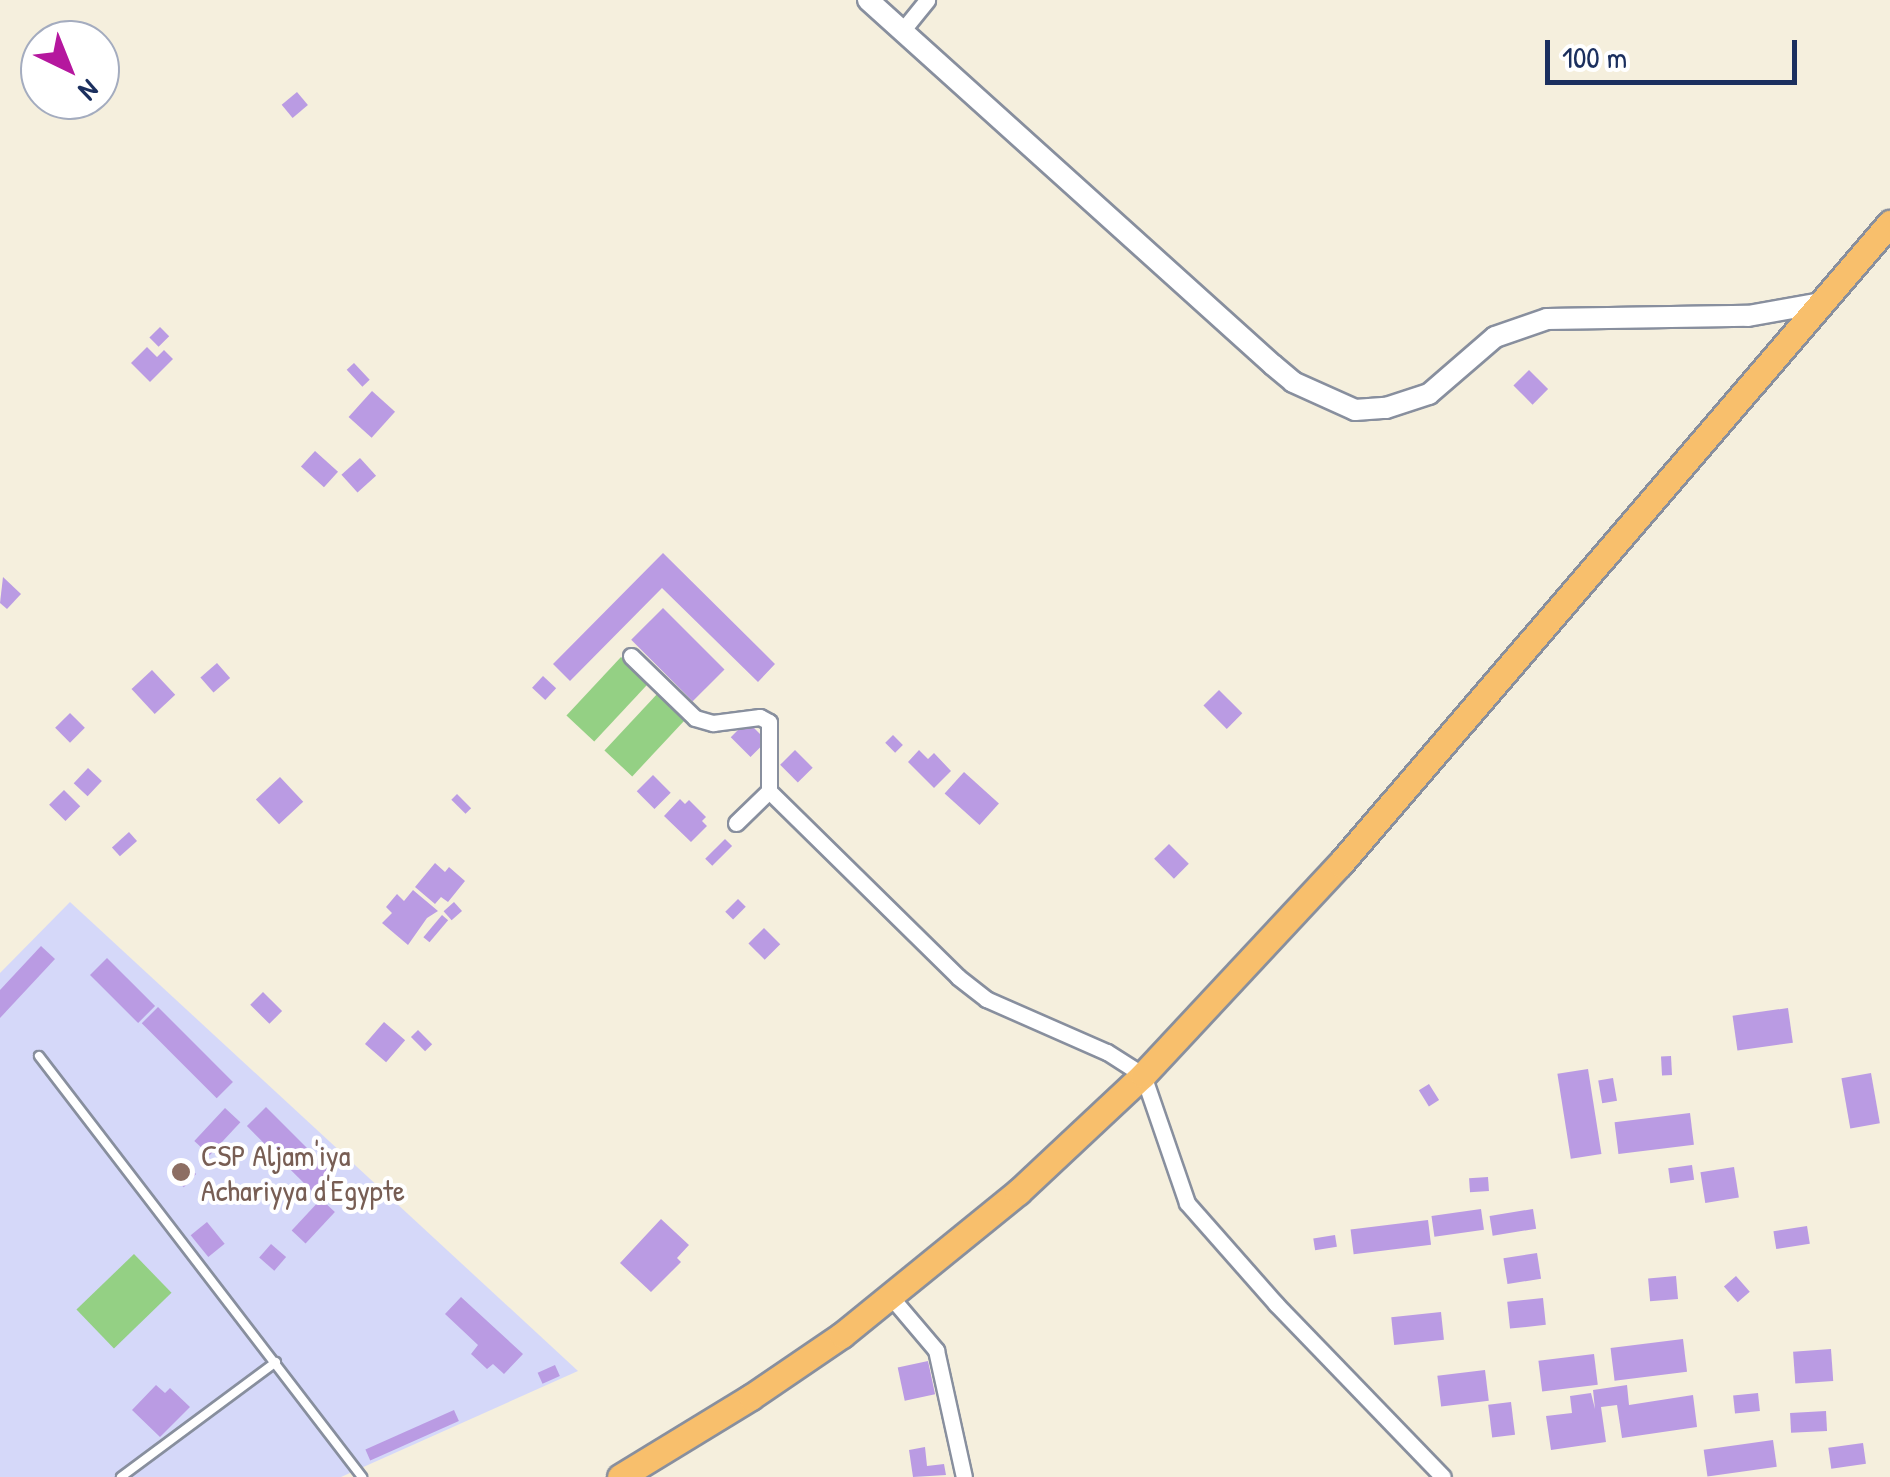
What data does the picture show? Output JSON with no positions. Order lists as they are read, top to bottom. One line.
{"places":["CSP Aljam'iya Achariyya d'Egypte"],"scale_bar":"100 m","north":"bottom right"}
